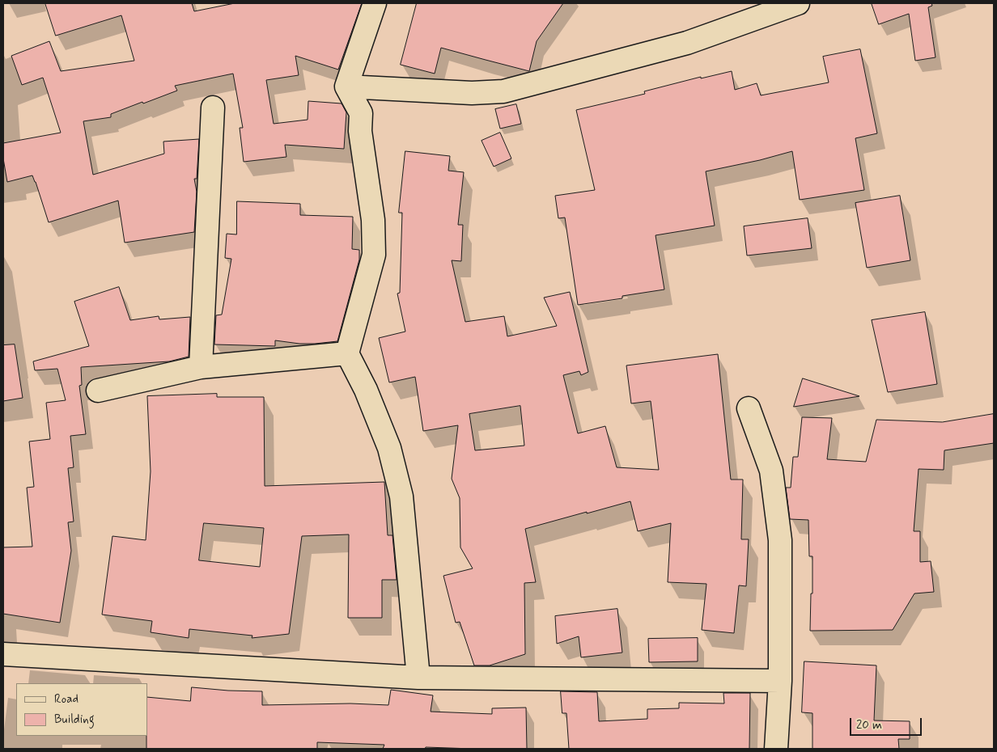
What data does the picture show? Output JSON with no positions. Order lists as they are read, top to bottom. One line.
{"legend":["Road","Building"],"scale_bar":"20 m"}
